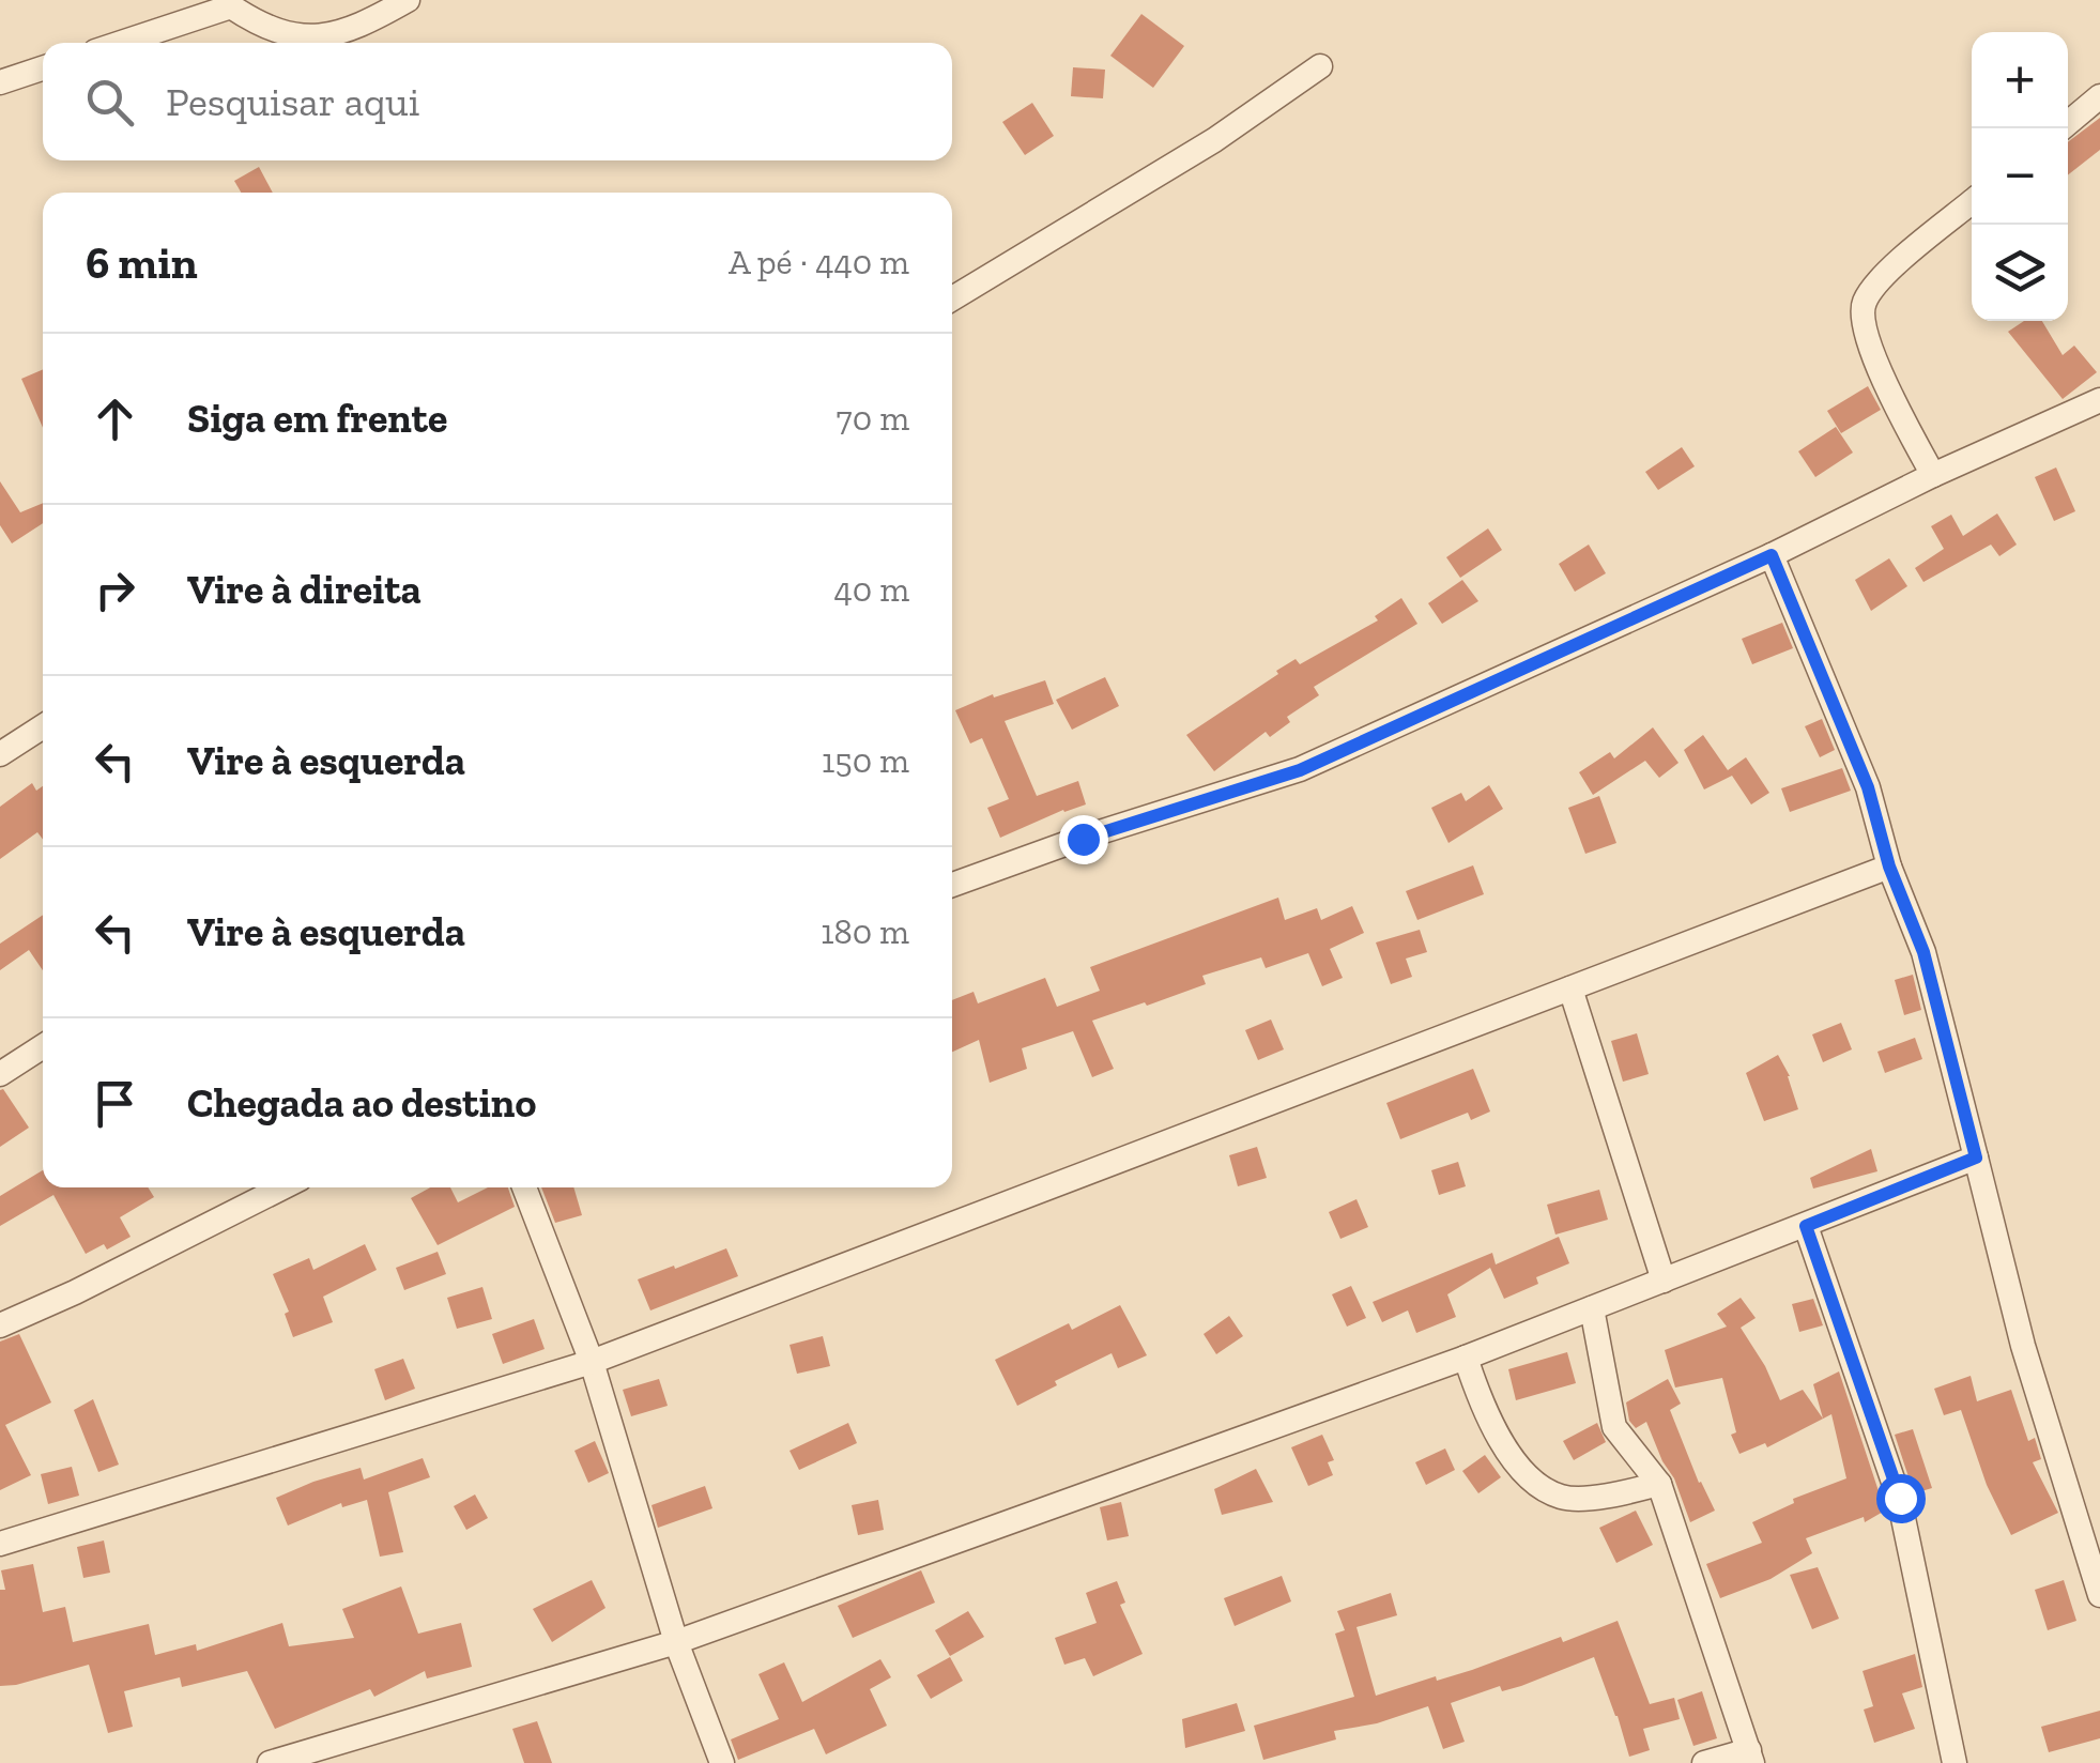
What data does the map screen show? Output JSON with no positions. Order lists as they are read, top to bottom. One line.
{"page":{"map_buttons":["+","−"],"search":"Pesquisar aqui","heading":["6 min","A pé · 440 m"],"list":[["Siga em frente","70 m"],["Vire à direita","40 m"],["Vire à esquerda","150 m"],["Vire à esquerda","180 m"],"Chegada ao destino"]}}
